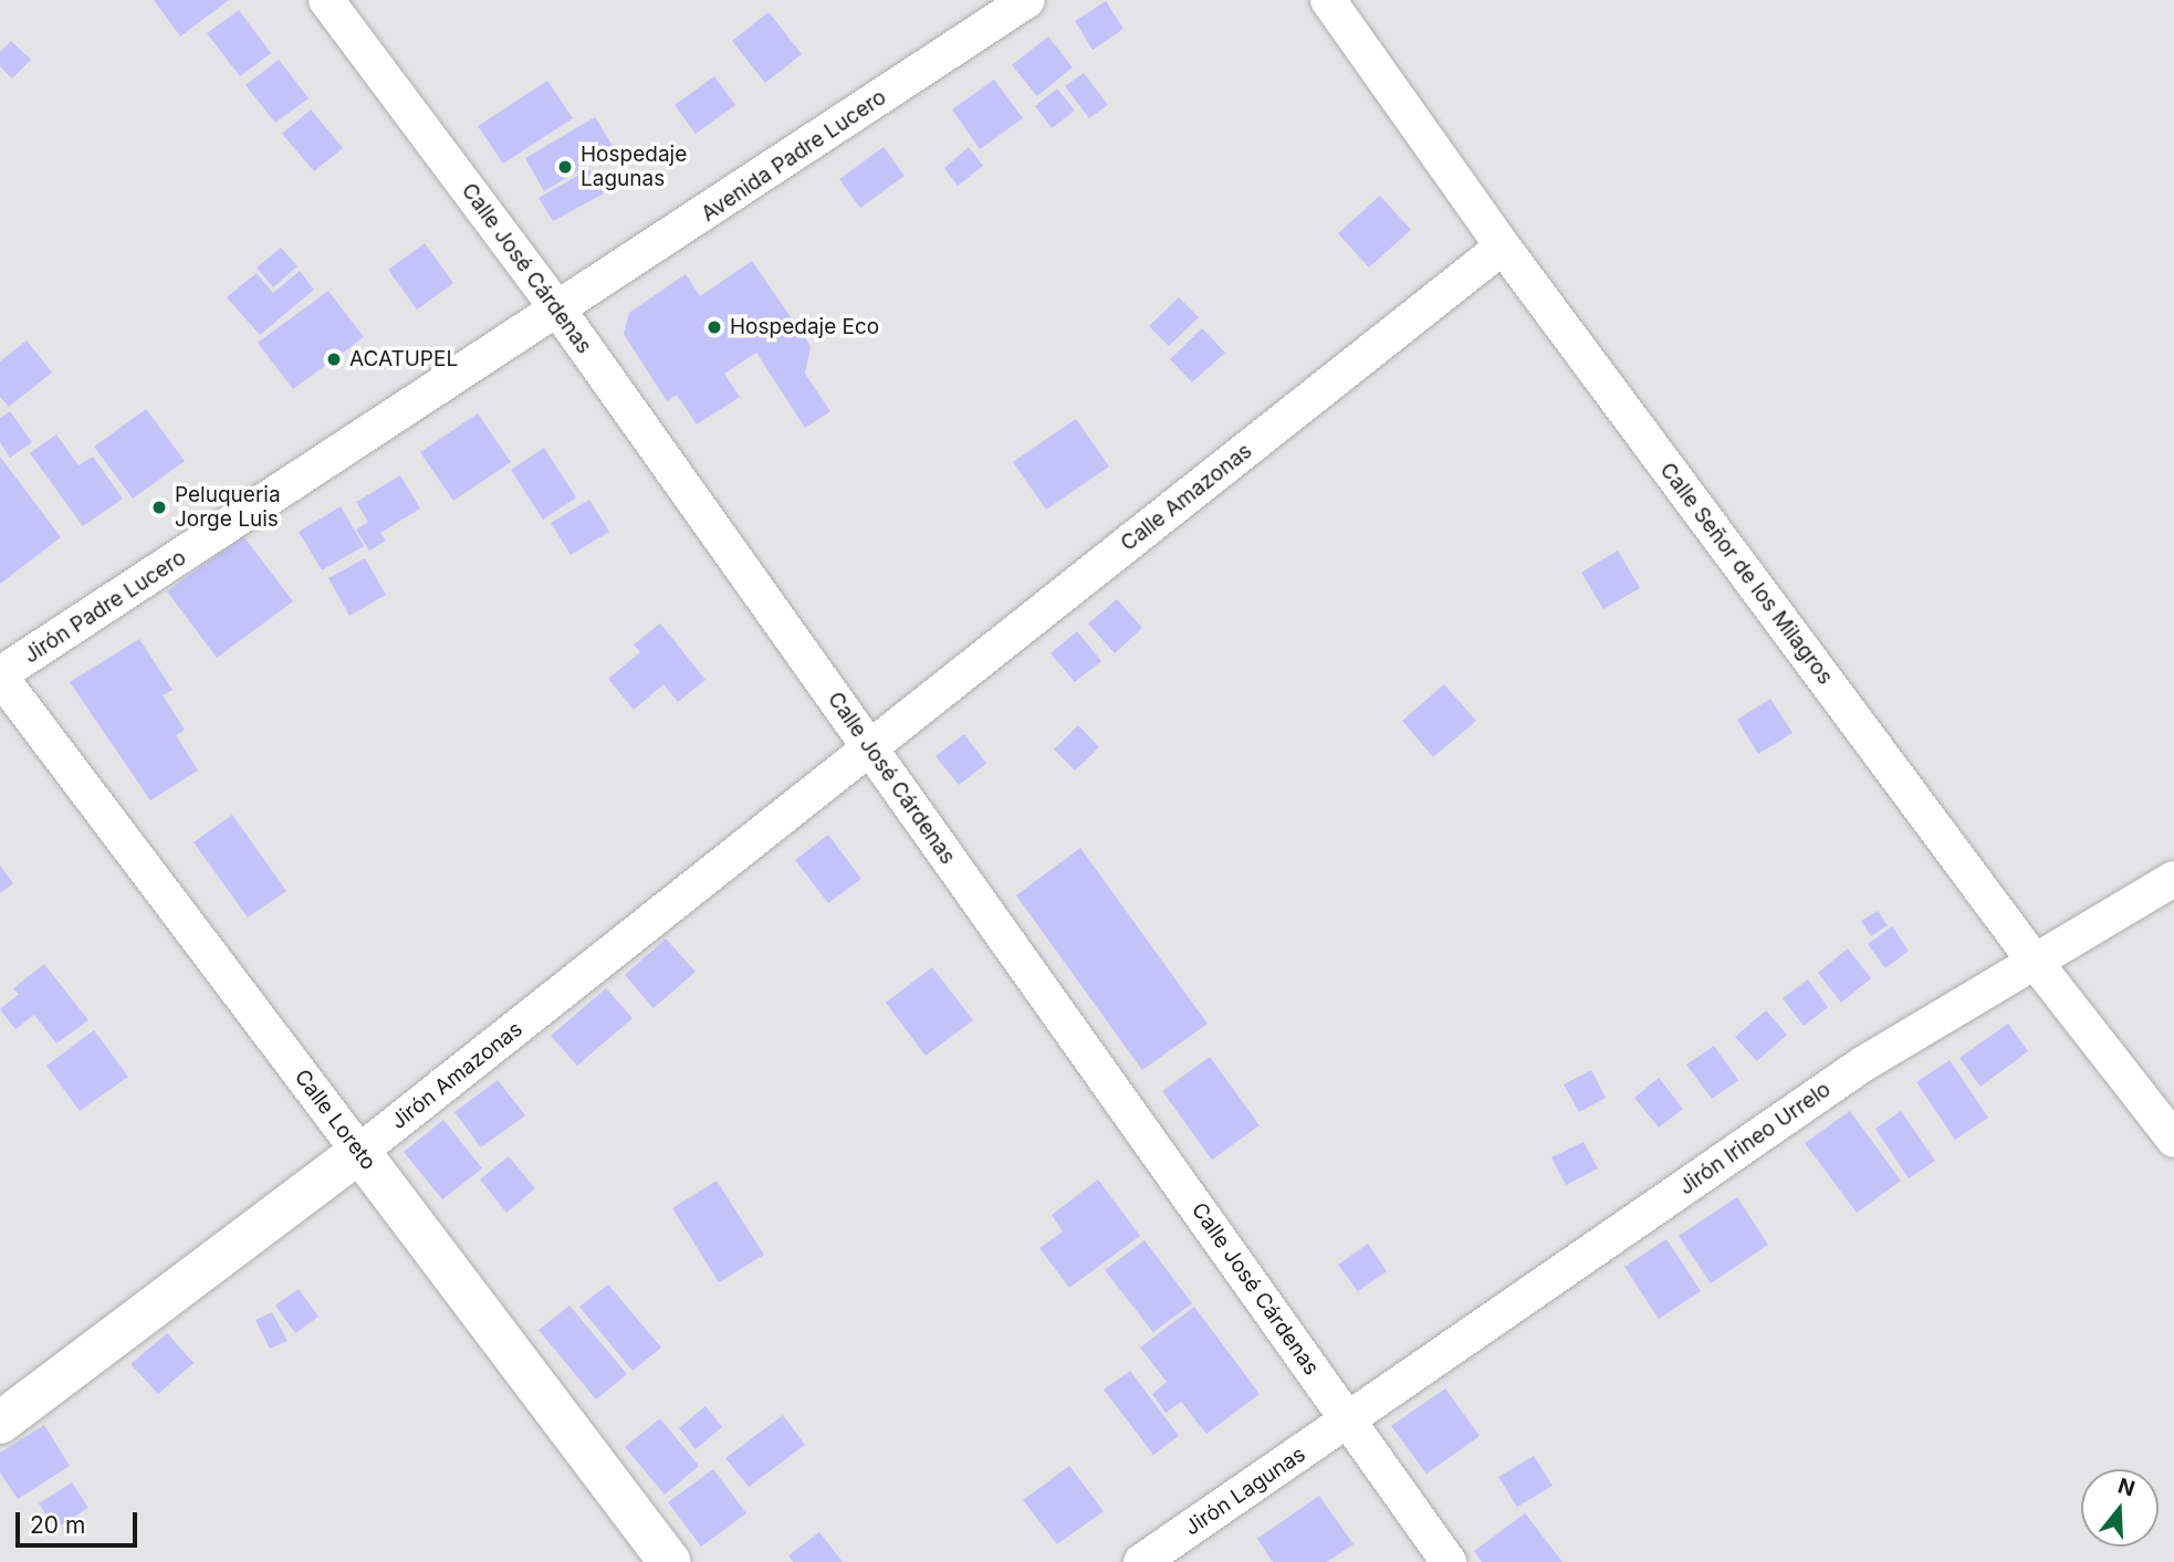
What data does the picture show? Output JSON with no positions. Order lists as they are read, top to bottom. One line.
{"streets":{"street":["Avenida Padre Lucero","Calle José Cárdenas","Calle Amazonas","Calle Señor de los Milagros","Jirón Padre Lucero","Jirón Amazonas","Calle Loreto","Jirón Irineo Urrelo","Jirón Lagunas"]},"crossings":[["Avenida Padre Lucero","Calle José Cárdenas"],["Avenida Padre Lucero","Jirón Padre Lucero"],["Calle José Cárdenas","Calle Amazonas"],["Calle José Cárdenas","Jirón Padre Lucero"],["Calle José Cárdenas","Jirón Amazonas"],["Calle José Cárdenas","Jirón Irineo Urrelo"],["Calle José Cárdenas","Jirón Lagunas"],["Calle Amazonas","Calle Señor de los Milagros"],["Calle Amazonas","Jirón Amazonas"],["Calle Señor de los Milagros","Jirón Irineo Urrelo"],["Jirón Padre Lucero","Calle Loreto"],["Jirón Amazonas","Calle Loreto"],["Jirón Irineo Urrelo","Jirón Lagunas"]],"places":["Hospedaje Lagunas","Hospedaje Eco","ACATUPEL","Peluqueria Jorge Luis"],"scale_bar":"20 m","north":"top"}
